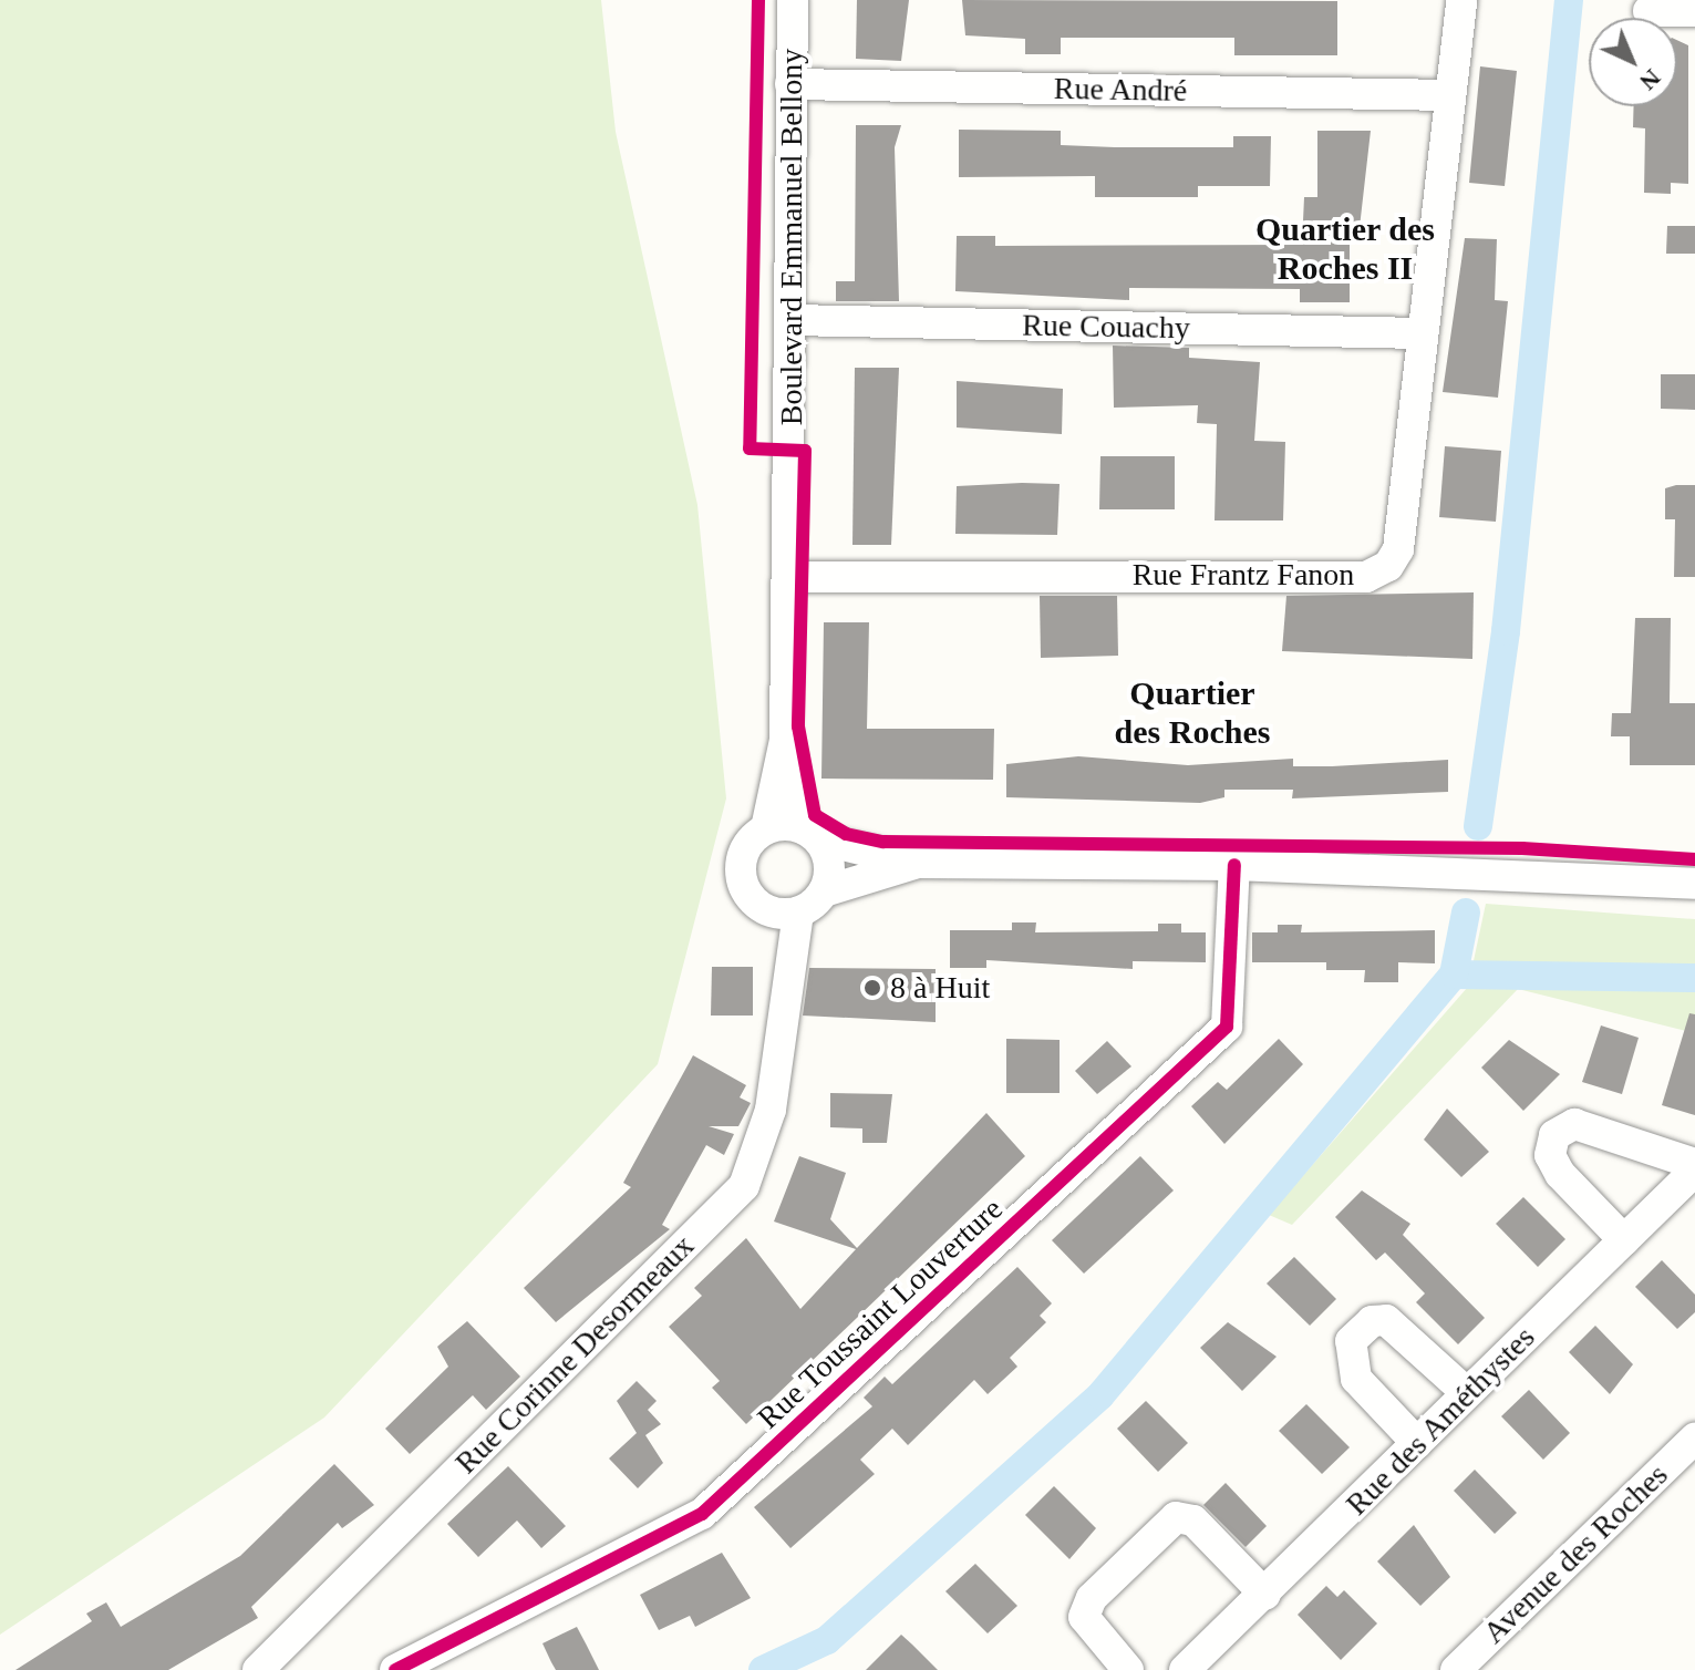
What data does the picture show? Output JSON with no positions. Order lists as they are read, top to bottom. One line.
{"streets":{"street":["Rue André","Boulevard Emmanuel Bellony","Rue Couachy","Rue Frantz Fanon","Rue Toussaint Louverture","Rue Corinne Desormeaux","Rue des Améthystes","Avenue des Roches"]},"crossings":[["Rue André","Boulevard Emmanuel Bellony"],["Rue André","Rue Frantz Fanon"],["Boulevard Emmanuel Bellony","Rue Couachy"],["Boulevard Emmanuel Bellony","Rue Frantz Fanon"],["Boulevard Emmanuel Bellony","Rue Corinne Desormeaux"],["Rue Couachy","Rue Frantz Fanon"]],"districts":["Quartier des Roches II","Quartier des Roches"],"places":["8 à Huit"],"north":"bottom right"}
